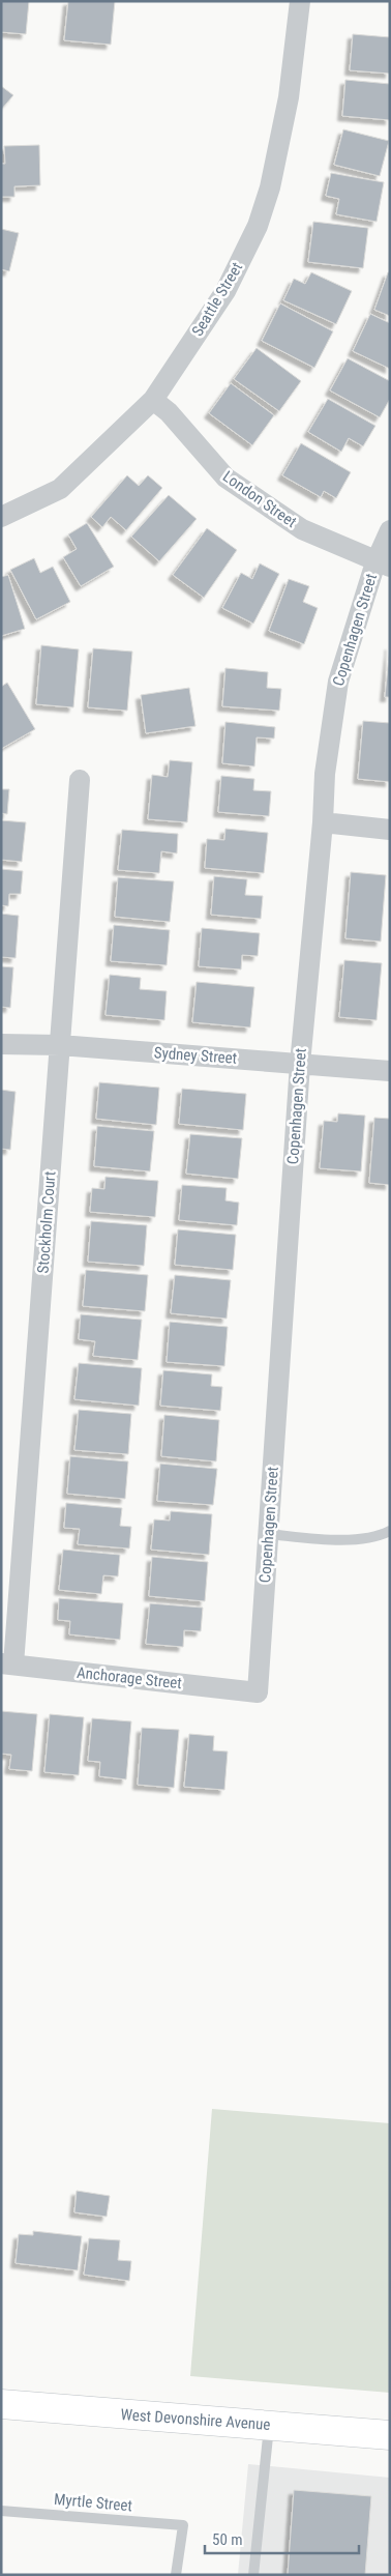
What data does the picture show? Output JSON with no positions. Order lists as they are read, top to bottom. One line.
{"streets":{"main road":["West Devonshire Avenue"],"street":["Seattle Street","London Street","Copenhagen Street","Sydney Street","Stockholm Court","Anchorage Street"],"lane":["Myrtle Street"]},"crossings":[["Seattle Street","London Street"],["London Street","Copenhagen Street"],["Copenhagen Street","Sydney Street"],["Copenhagen Street","Anchorage Street"],["Sydney Street","Stockholm Court"],["Stockholm Court","Anchorage Street"]],"scale_bar":"50 m"}
